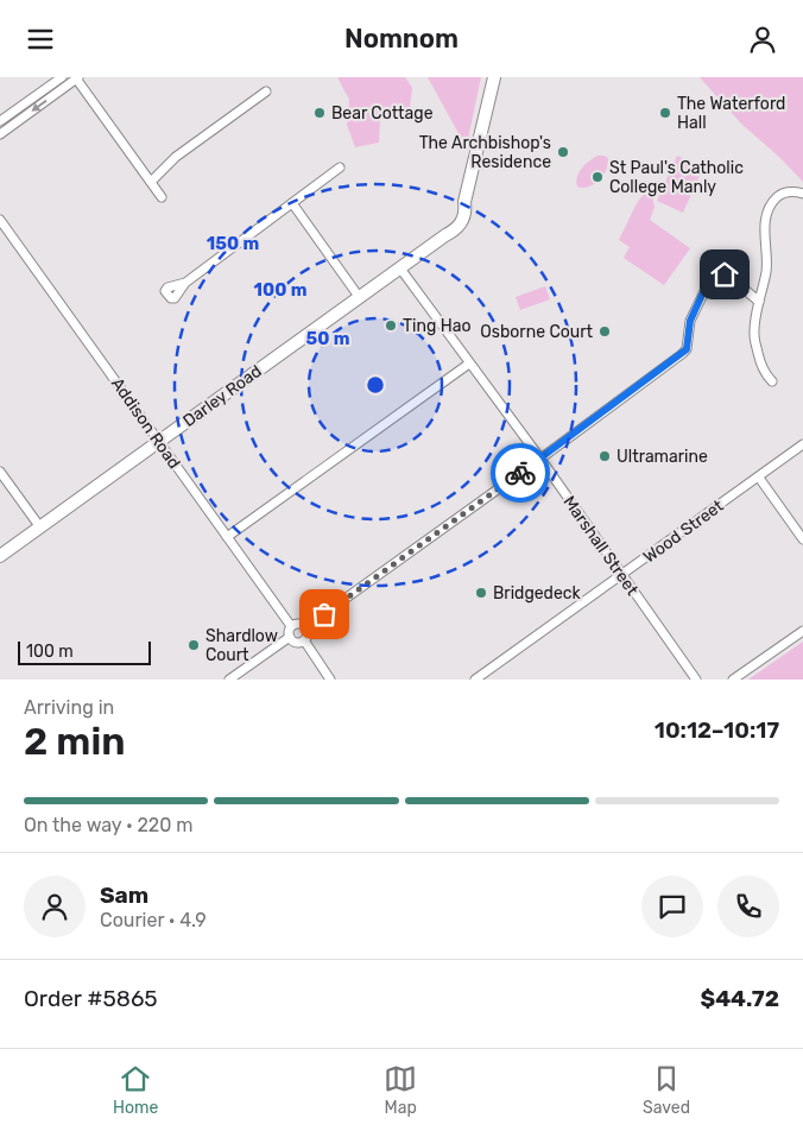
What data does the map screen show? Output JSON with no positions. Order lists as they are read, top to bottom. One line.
{"streets":{"street":["Darley Road","Addison Road","Wood Street","Marshall Street"]},"crossings":[["Darley Road","Addison Road"],["Darley Road","Marshall Street"],["Wood Street","Marshall Street"]],"places":["Bear Cottage","The Waterford Hall","The Archbishop's Residence","St Paul's Catholic College Manly","Ting Hao","Osborne Court","Ultramarine","Bridgedeck","Shardlow Court"],"scale_bar":"100 m","page":{"header":"Nomnom","scale":"100 m","heading":["2 min","Arriving in","10:12–10:17"],"panel":["Sam","Courier · 4.9","Order #5865","$44.72"],"bar":"On the way · 220 m","tabs":["Home","Map","Saved"]},"rings":["150 m","100 m","50 m"]}
